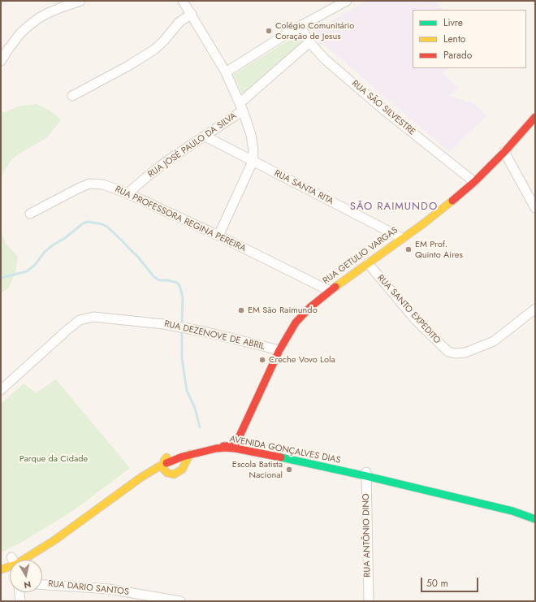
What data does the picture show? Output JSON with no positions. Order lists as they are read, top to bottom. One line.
{"streets":{"main road":["RUA GETULIO VARGAS","AVENIDA GONÇALVES DIAS"],"street":["RUA SÃO SILVESTRE","RUA JOSÉ PAULO DA SILVA","RUA SANTA RITA","RUA PROFESSORA REGINA PEREIRA","RUA SANTO EXPEDITO","RUA DEZENOVE DE ABRIL","RUA ANTÔNIO DINO","RUA DARIO SANTOS"]},"crossings":[["RUA SÃO SILVESTRE","RUA JOSÉ PAULO DA SILVA"],["RUA SÃO SILVESTRE","RUA GETULIO VARGAS"],["RUA JOSÉ PAULO DA SILVA","RUA SANTA RITA"],["RUA JOSÉ PAULO DA SILVA","RUA PROFESSORA REGINA PEREIRA"],["RUA SANTA RITA","RUA GETULIO VARGAS"],["RUA PROFESSORA REGINA PEREIRA","RUA GETULIO VARGAS"],["RUA GETULIO VARGAS","RUA SANTO EXPEDITO"],["RUA GETULIO VARGAS","RUA DEZENOVE DE ABRIL"],["RUA GETULIO VARGAS","AVENIDA GONÇALVES DIAS"],["AVENIDA GONÇALVES DIAS","RUA ANTÔNIO DINO"]],"districts":["SÃO RAIMUNDO"],"parks":["Parque da Cidade"],"places":["Colégio Comunitário Coração de Jesus","EM Prof. Quinto Aires","EM São Raimundo","Creche Vovo Lola","Escola Batista Nacional"],"legend":["Livre","Lento","Parado"],"scale_bar":"50 m","north":"bottom"}
